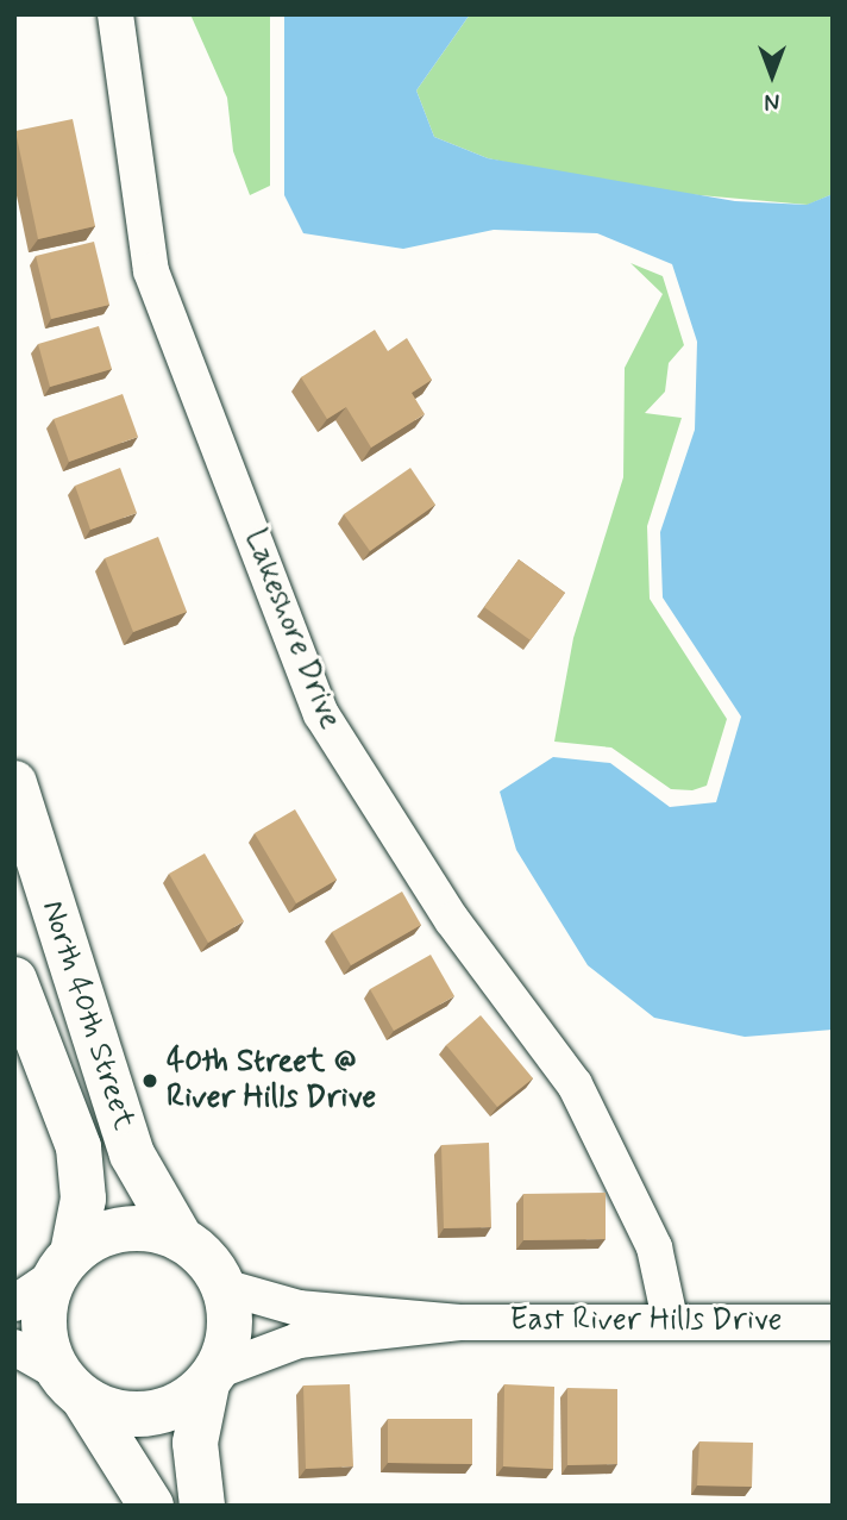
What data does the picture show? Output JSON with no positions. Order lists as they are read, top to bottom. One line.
{"streets":{"main road":["North 40th Street"],"street":["Lakeshore Drive","East River Hills Drive"]},"crossings":[["Lakeshore Drive","East River Hills Drive"],["North 40th Street","East River Hills Drive"]],"places":["40th Street @ River Hills Drive"],"north":"bottom"}
